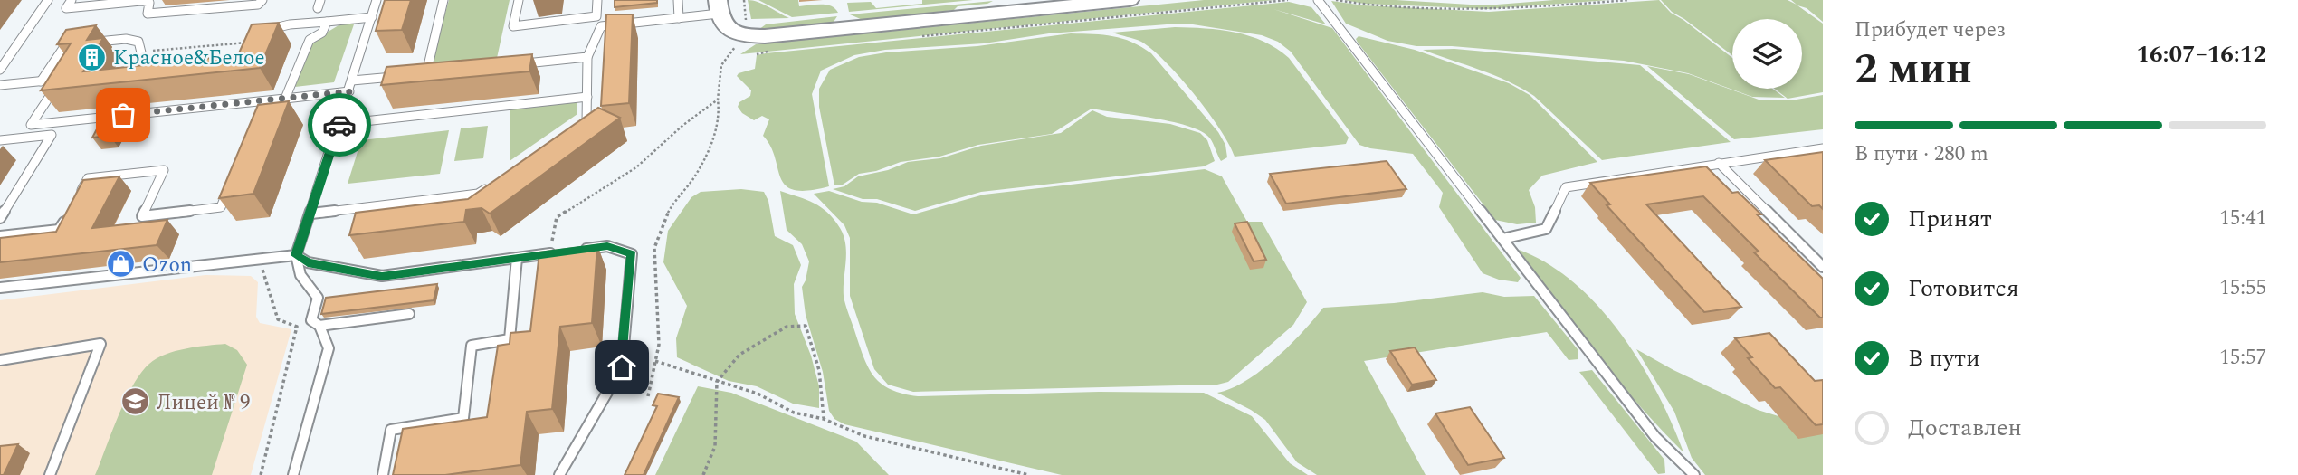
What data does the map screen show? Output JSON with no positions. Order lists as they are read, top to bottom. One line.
{"places":{"building":["Красное&Белое"],"shop":["Ozon"],"school or university":["Лицей № 9"]},"page":{"heading":["2 мин","Прибудет через","16:07–16:12"],"bar":"В пути · 280 m","list":[["Принят","15:41"],["Готовится","15:55"],["В пути","15:57"],"Доставлен"]}}
